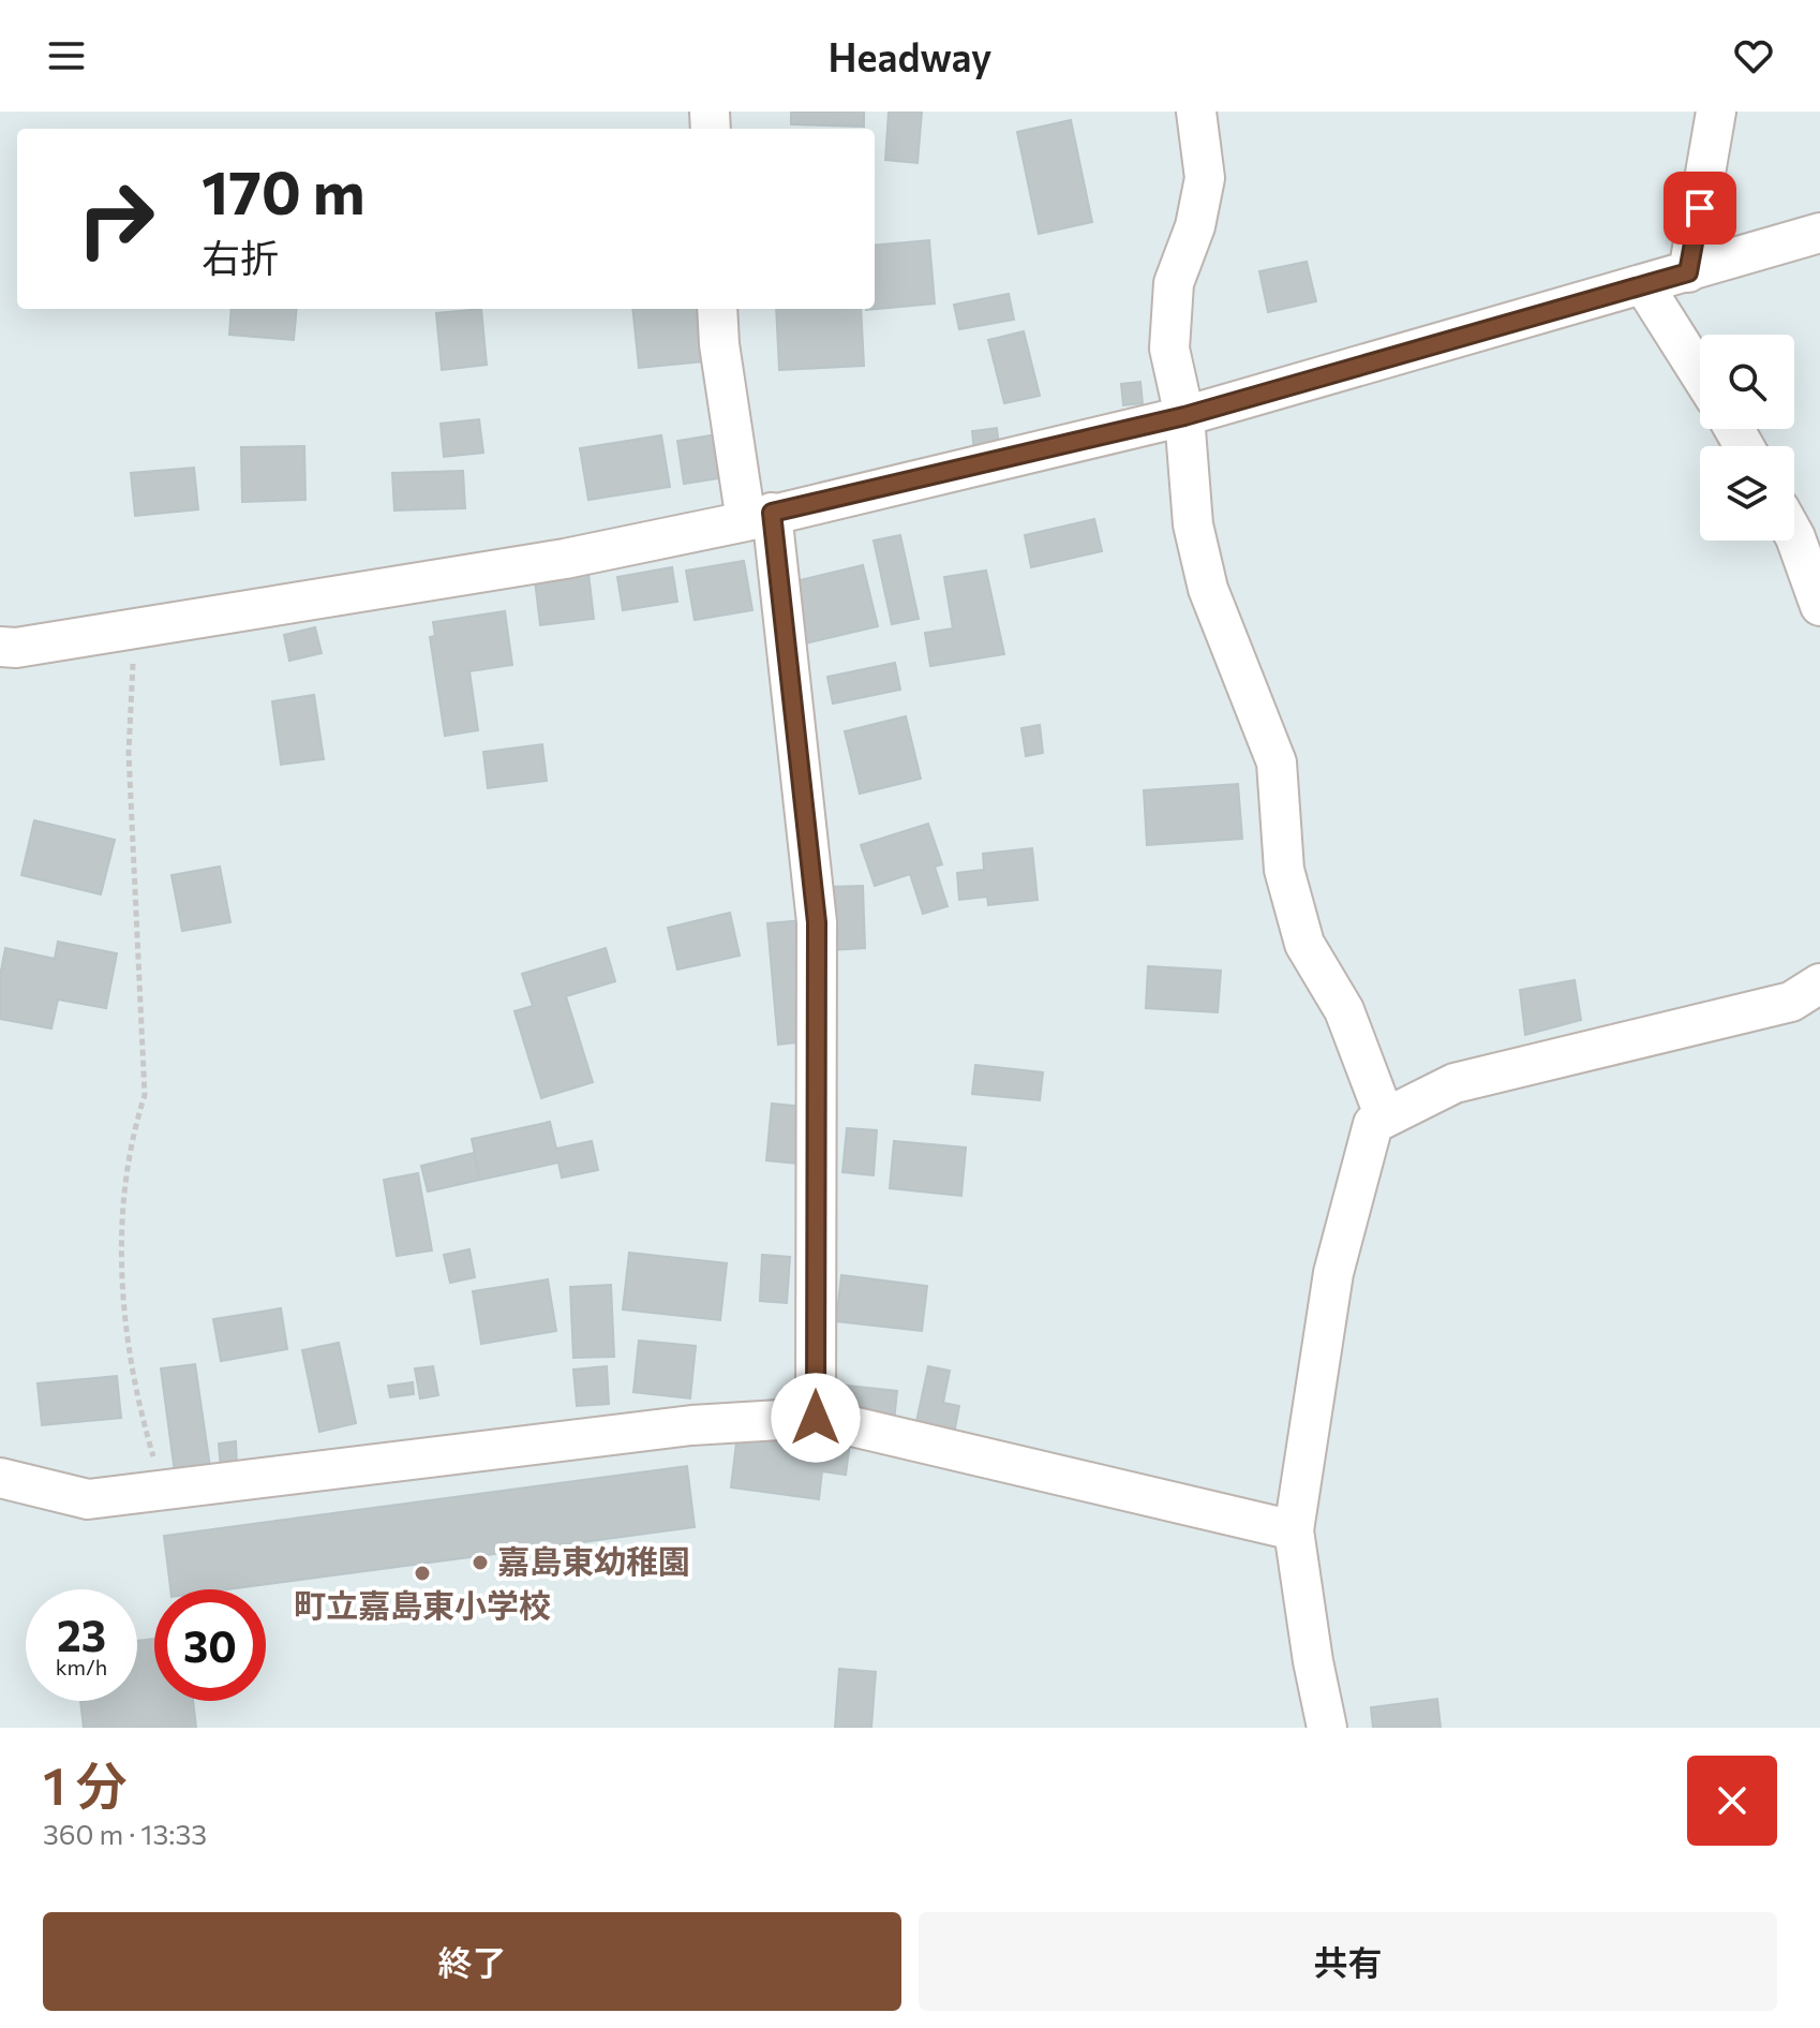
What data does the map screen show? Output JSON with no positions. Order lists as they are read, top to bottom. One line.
{"places":["嘉島東幼稚園","町立嘉島東小学校"],"page":{"header":"Headway","turn":["170 m","右折"],"speed":"23 km/h","limit":"30","heading":["1 分","360 m · 13:33"],"buttons":["終了","共有"]}}
